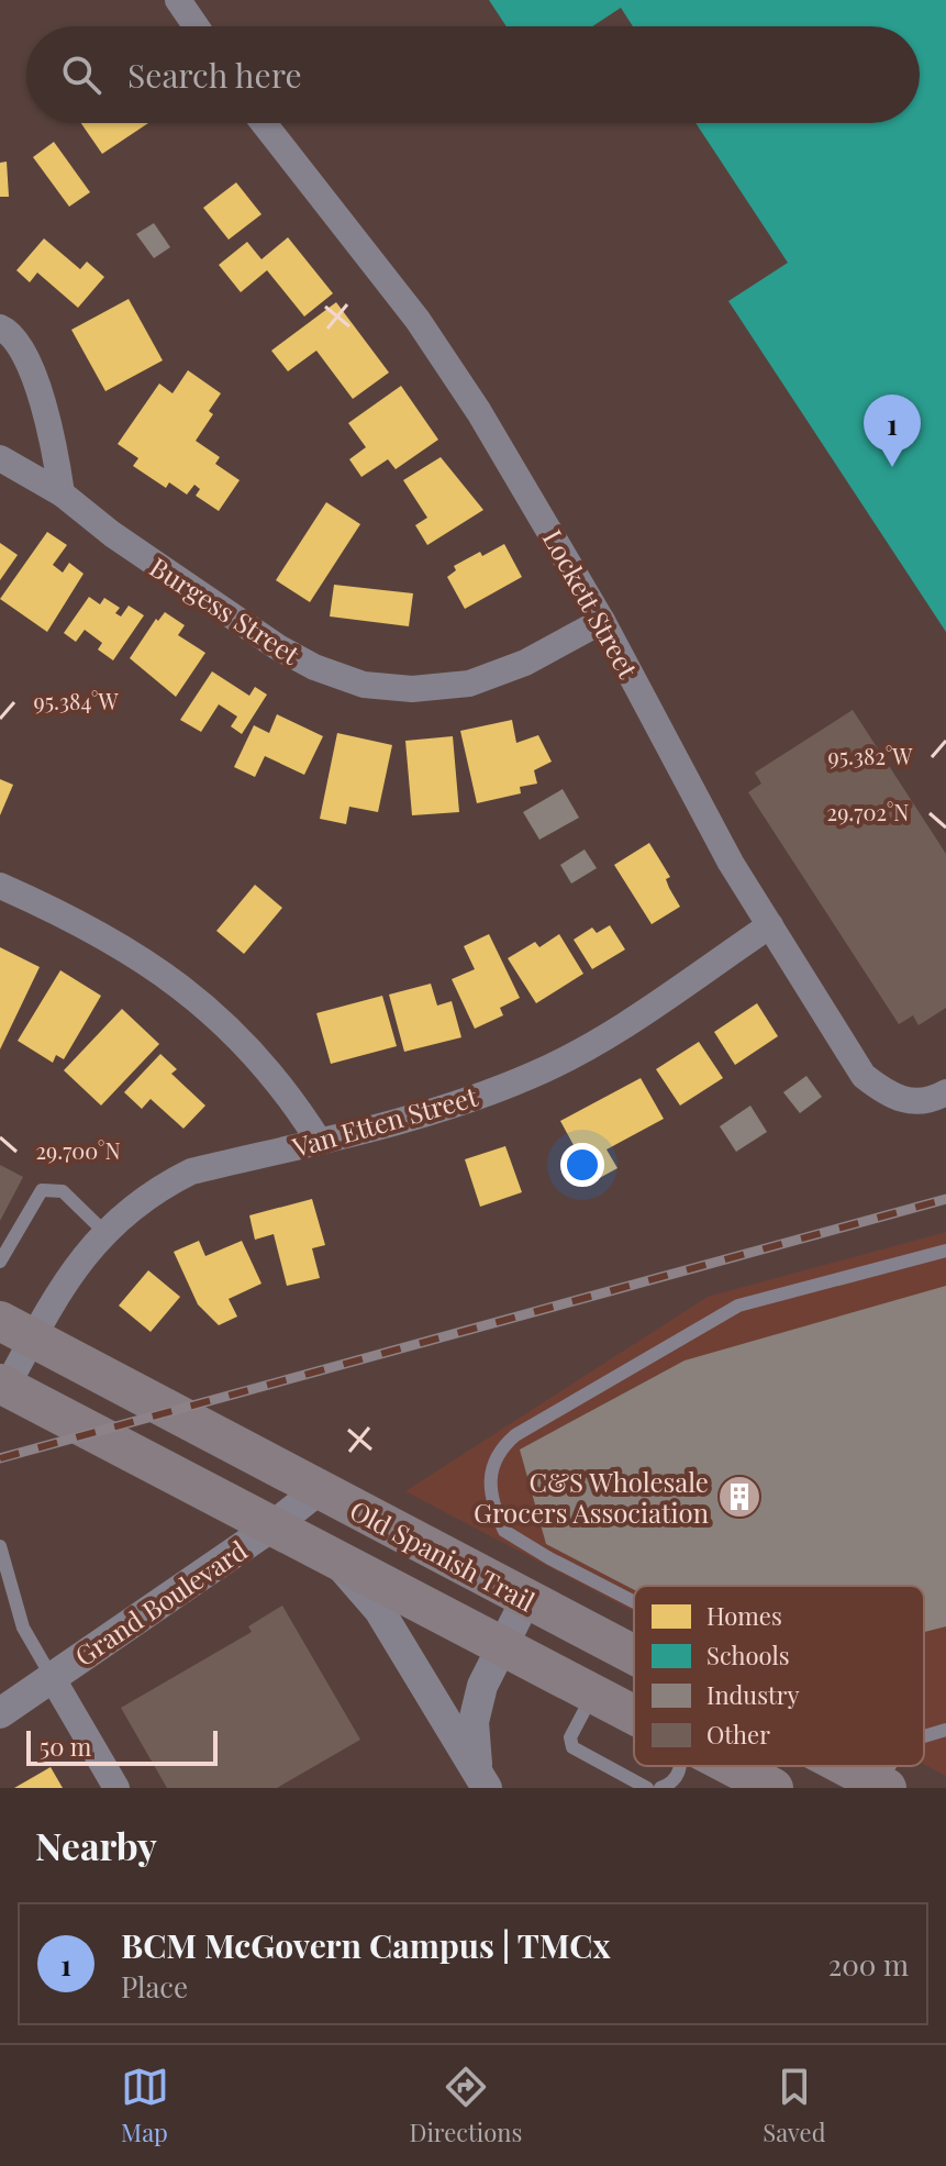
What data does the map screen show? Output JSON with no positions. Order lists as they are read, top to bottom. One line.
{"streets":{"main road":["Old Spanish Trail"],"street":["Lockett Street","Burgess Street","Van Etten Street","Grand Boulevard"]},"crossings":[["Lockett Street","Burgess Street"],["Lockett Street","Van Etten Street"],["Van Etten Street","Old Spanish Trail"],["Old Spanish Trail","Grand Boulevard"]],"places":{"building":["C&S Wholesale Grocers Association"]},"legend":["Homes","Schools","Industry","Other"],"scale_bar":"50 m","page":{"search":"Search here","pins":"1","scale":"50 m","heading":"Nearby","list":[{"mark":"1","name":"BCM McGovern Campus | TMCx","note":"Place","value":"200 m"}],"nav":["Map","Directions","Saved"]},"coordinates":["95.384°W","95.382°W","29.702°N","29.700°N"]}
